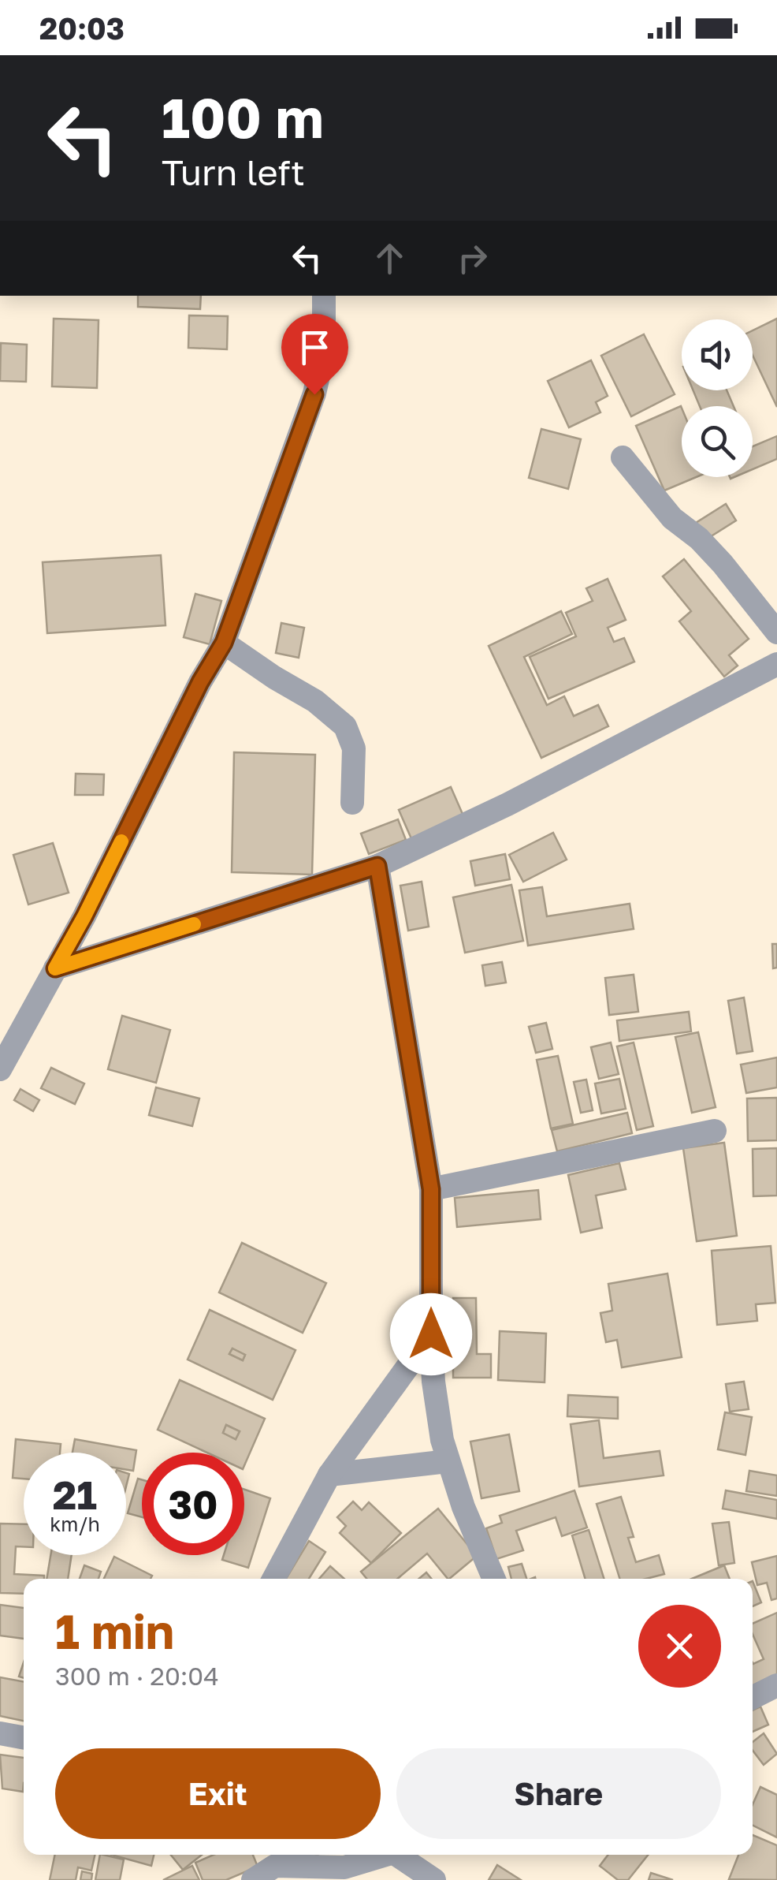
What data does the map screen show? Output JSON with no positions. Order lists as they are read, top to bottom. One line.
{"page":{"status":"20:03","turn":["100 m","Turn left"],"speed":"21 km/h","limit":"30","heading":["1 min","300 m · 20:04"],"buttons":["Exit","Share"]}}
